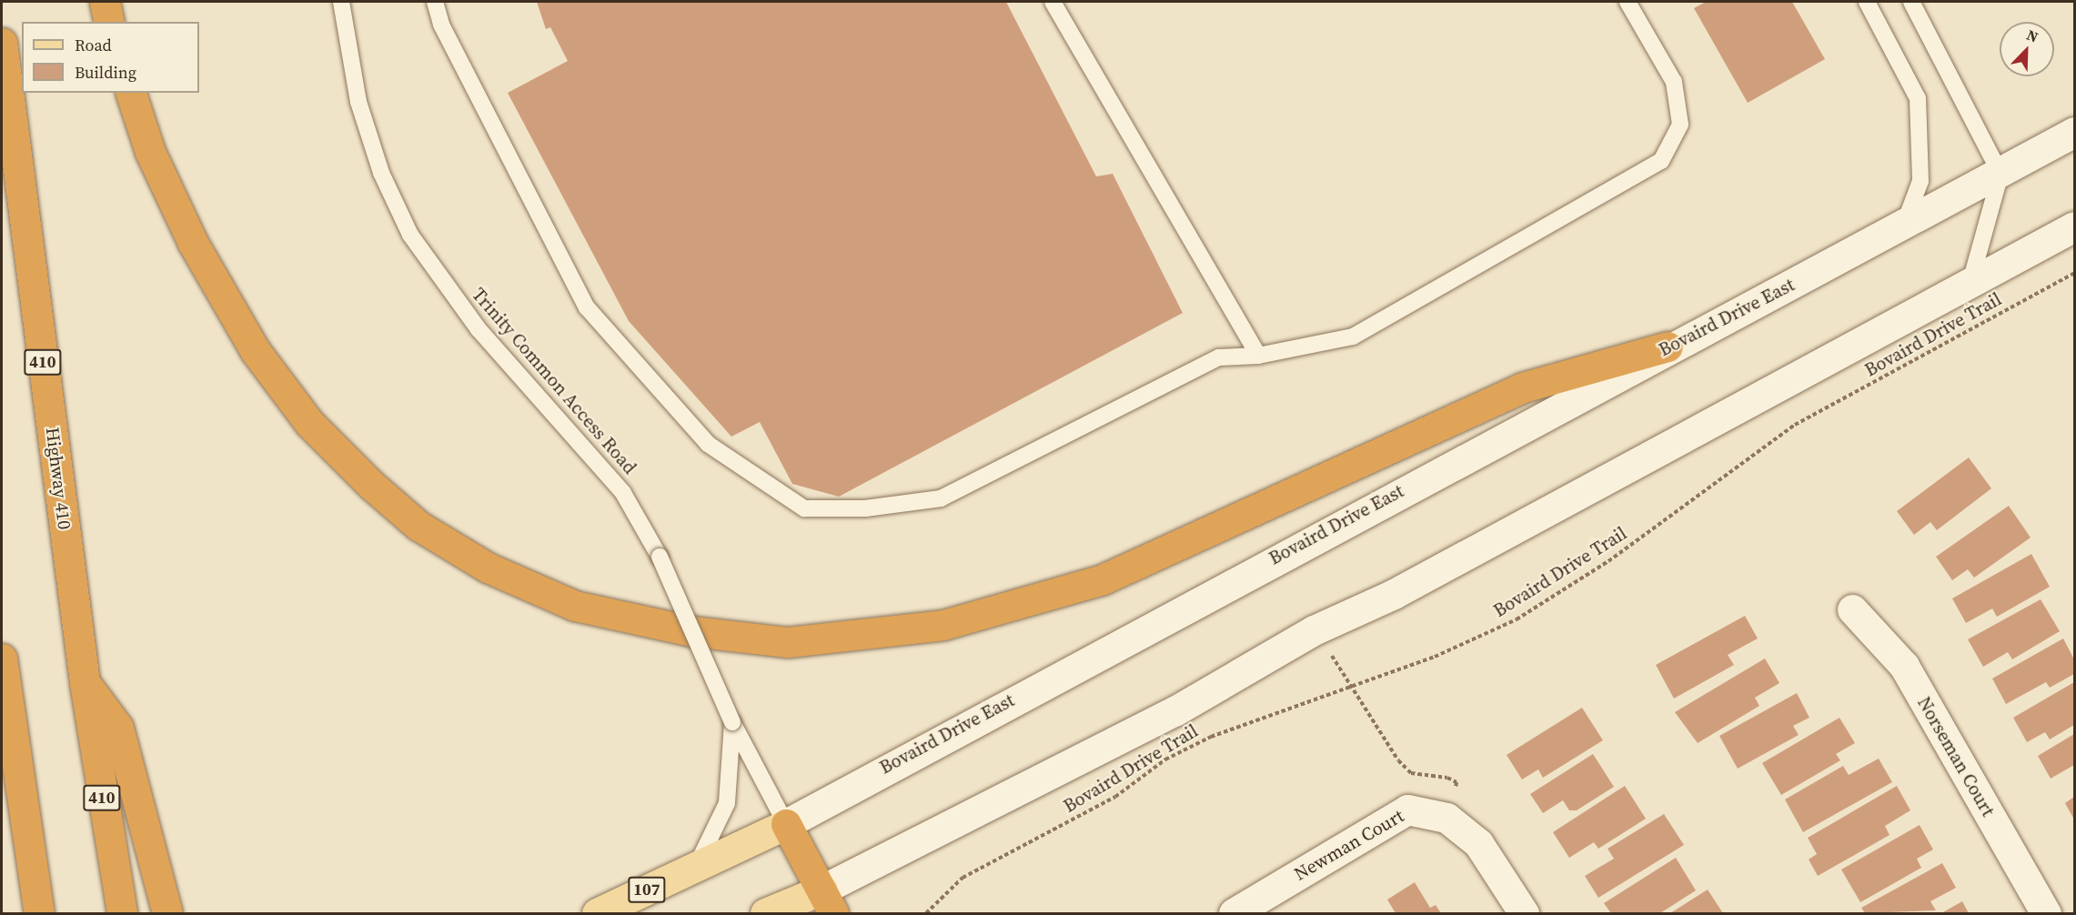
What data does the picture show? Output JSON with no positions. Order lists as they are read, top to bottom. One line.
{"streets":{"highway":["410","Highway 410"],"main road":["Bovaird Drive East","Norseman Court","Newman Court","107"],"lane":["Trinity Common Access Road"],"path":["Bovaird Drive Trail"]},"crossings":[["Bovaird Drive East","Trinity Common Access Road"]],"legend":["Road","Building"],"north":"top right"}
